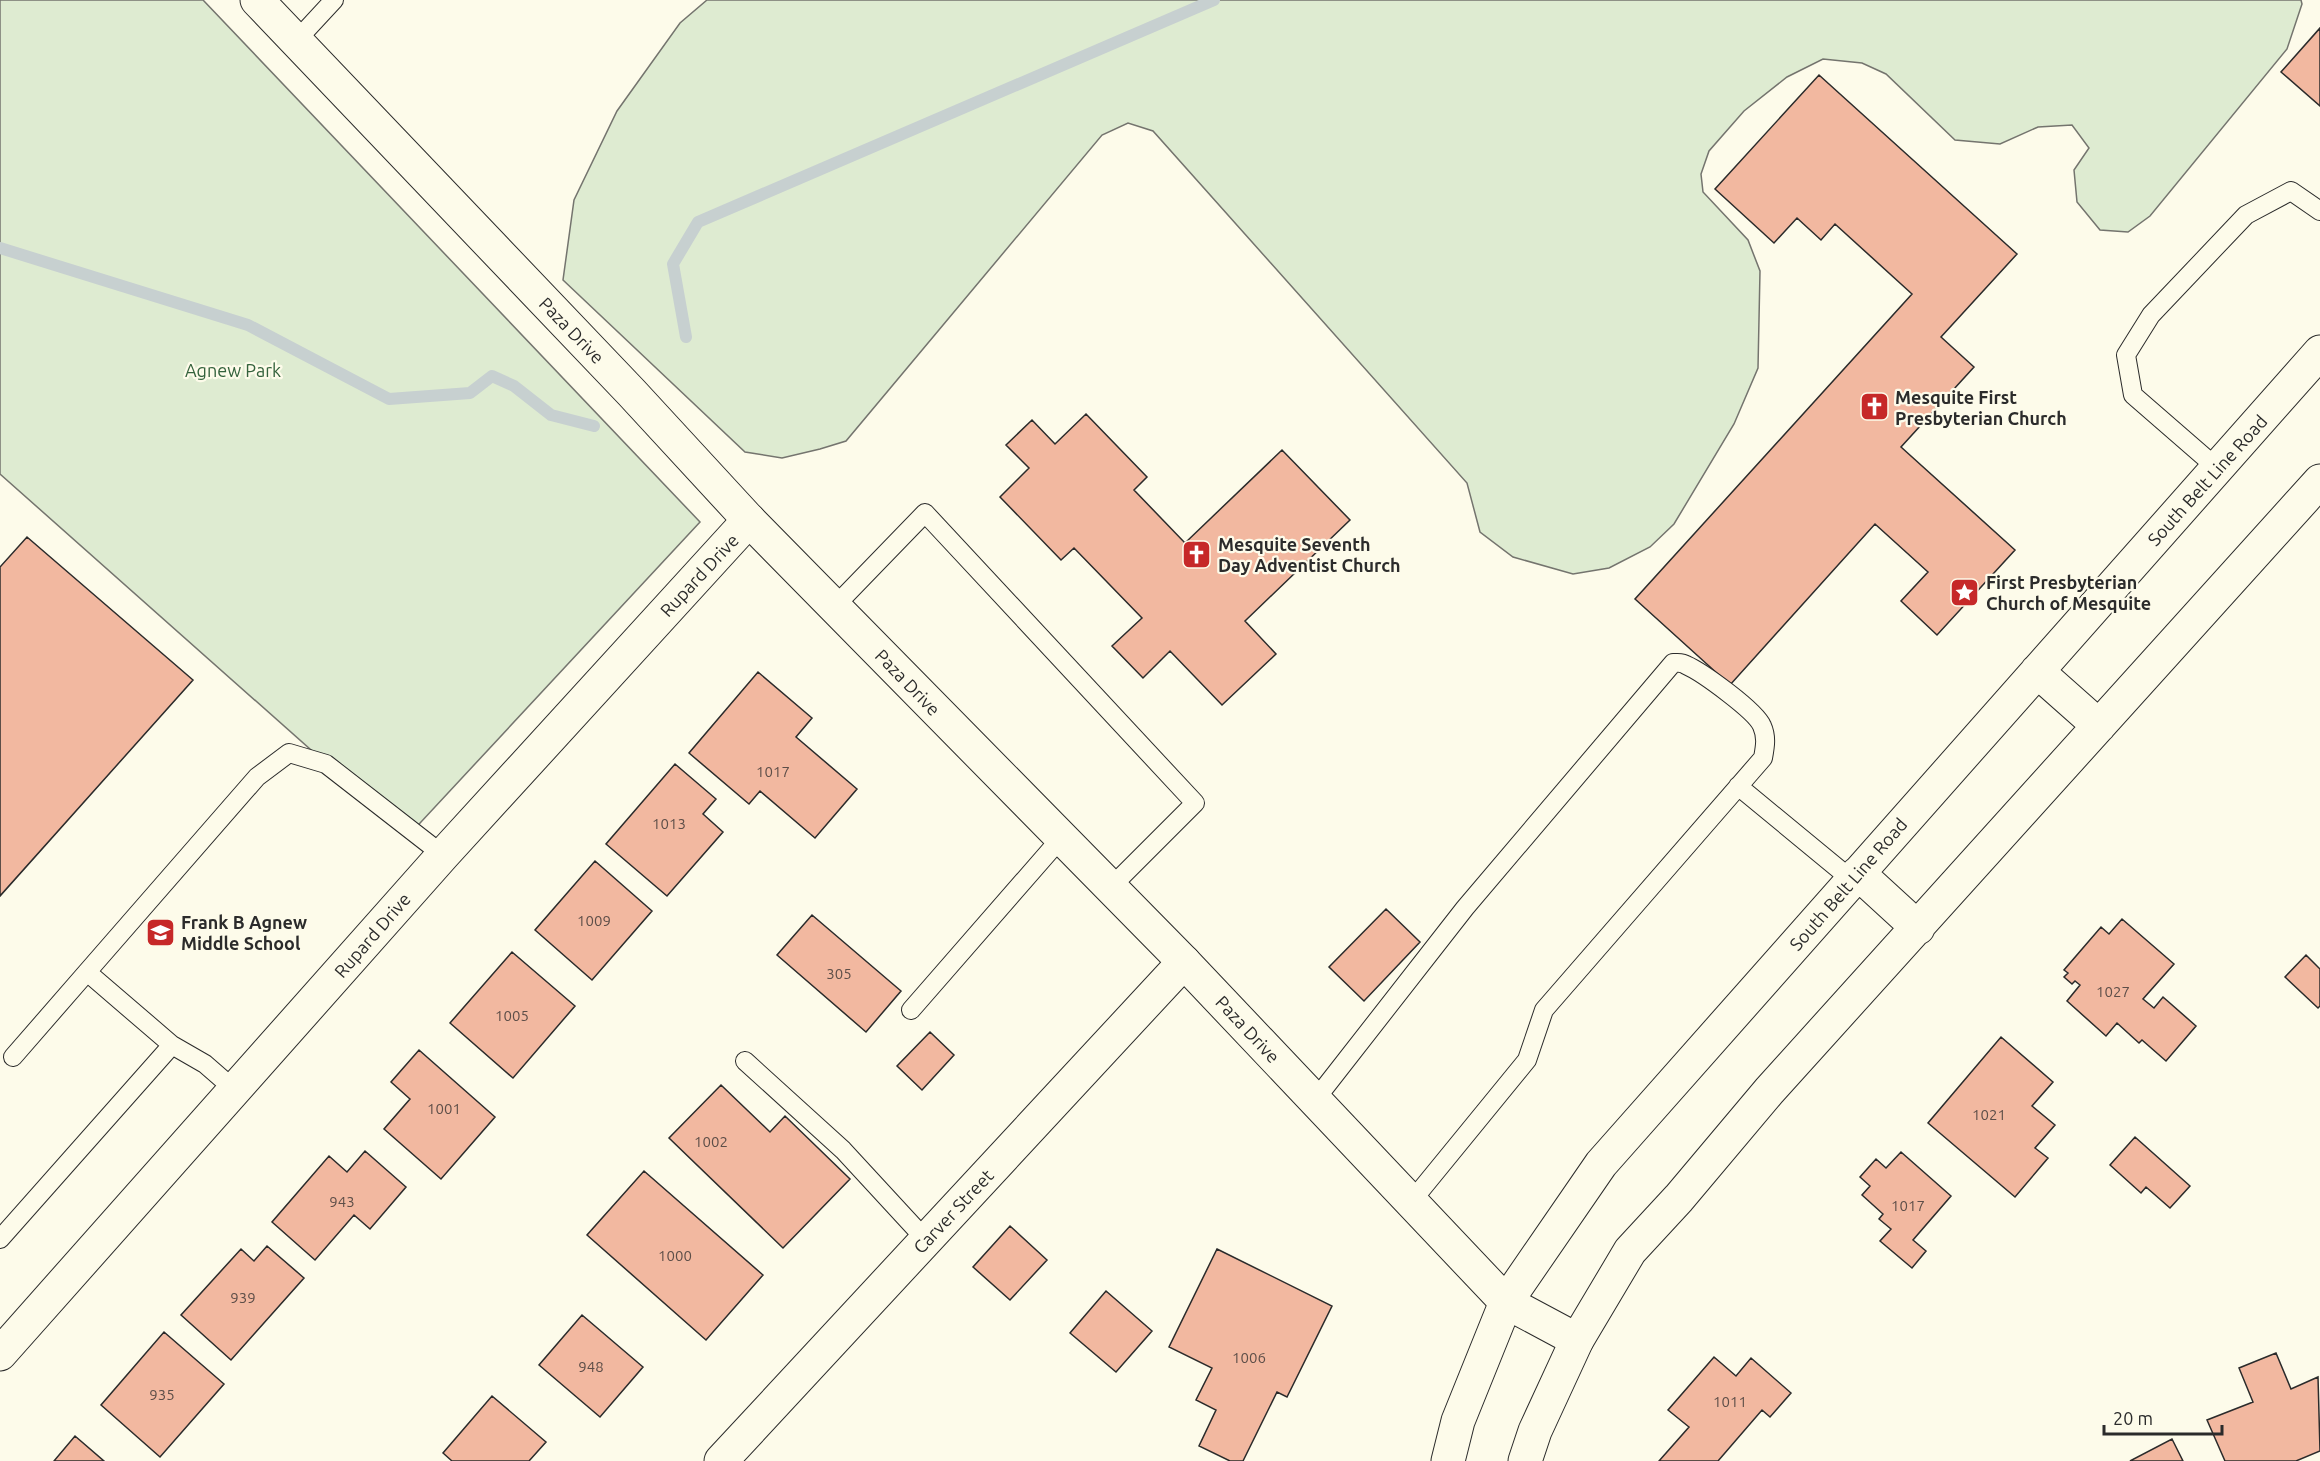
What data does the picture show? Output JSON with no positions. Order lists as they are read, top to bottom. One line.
{"streets":{"street":["Paza Drive","South Belt Line Road","Rupard Drive","Carver Street"]},"crossings":[["Paza Drive","South Belt Line Road"],["Paza Drive","Rupard Drive"],["Paza Drive","Carver Street"]],"parks":["Agnew Park"],"places":{"church":["Mesquite First Presbyterian Church","Mesquite Seventh Day Adventist Church"],"place":["First Presbyterian Church of Mesquite"],"school or university":["Frank B Agnew Middle School"]},"house_numbers":["1017","1013","1009","305","1027","1005","1001","1021","1002","943","1017","1000","939","1006","948","935","1011"],"scale_bar":"20 m"}
